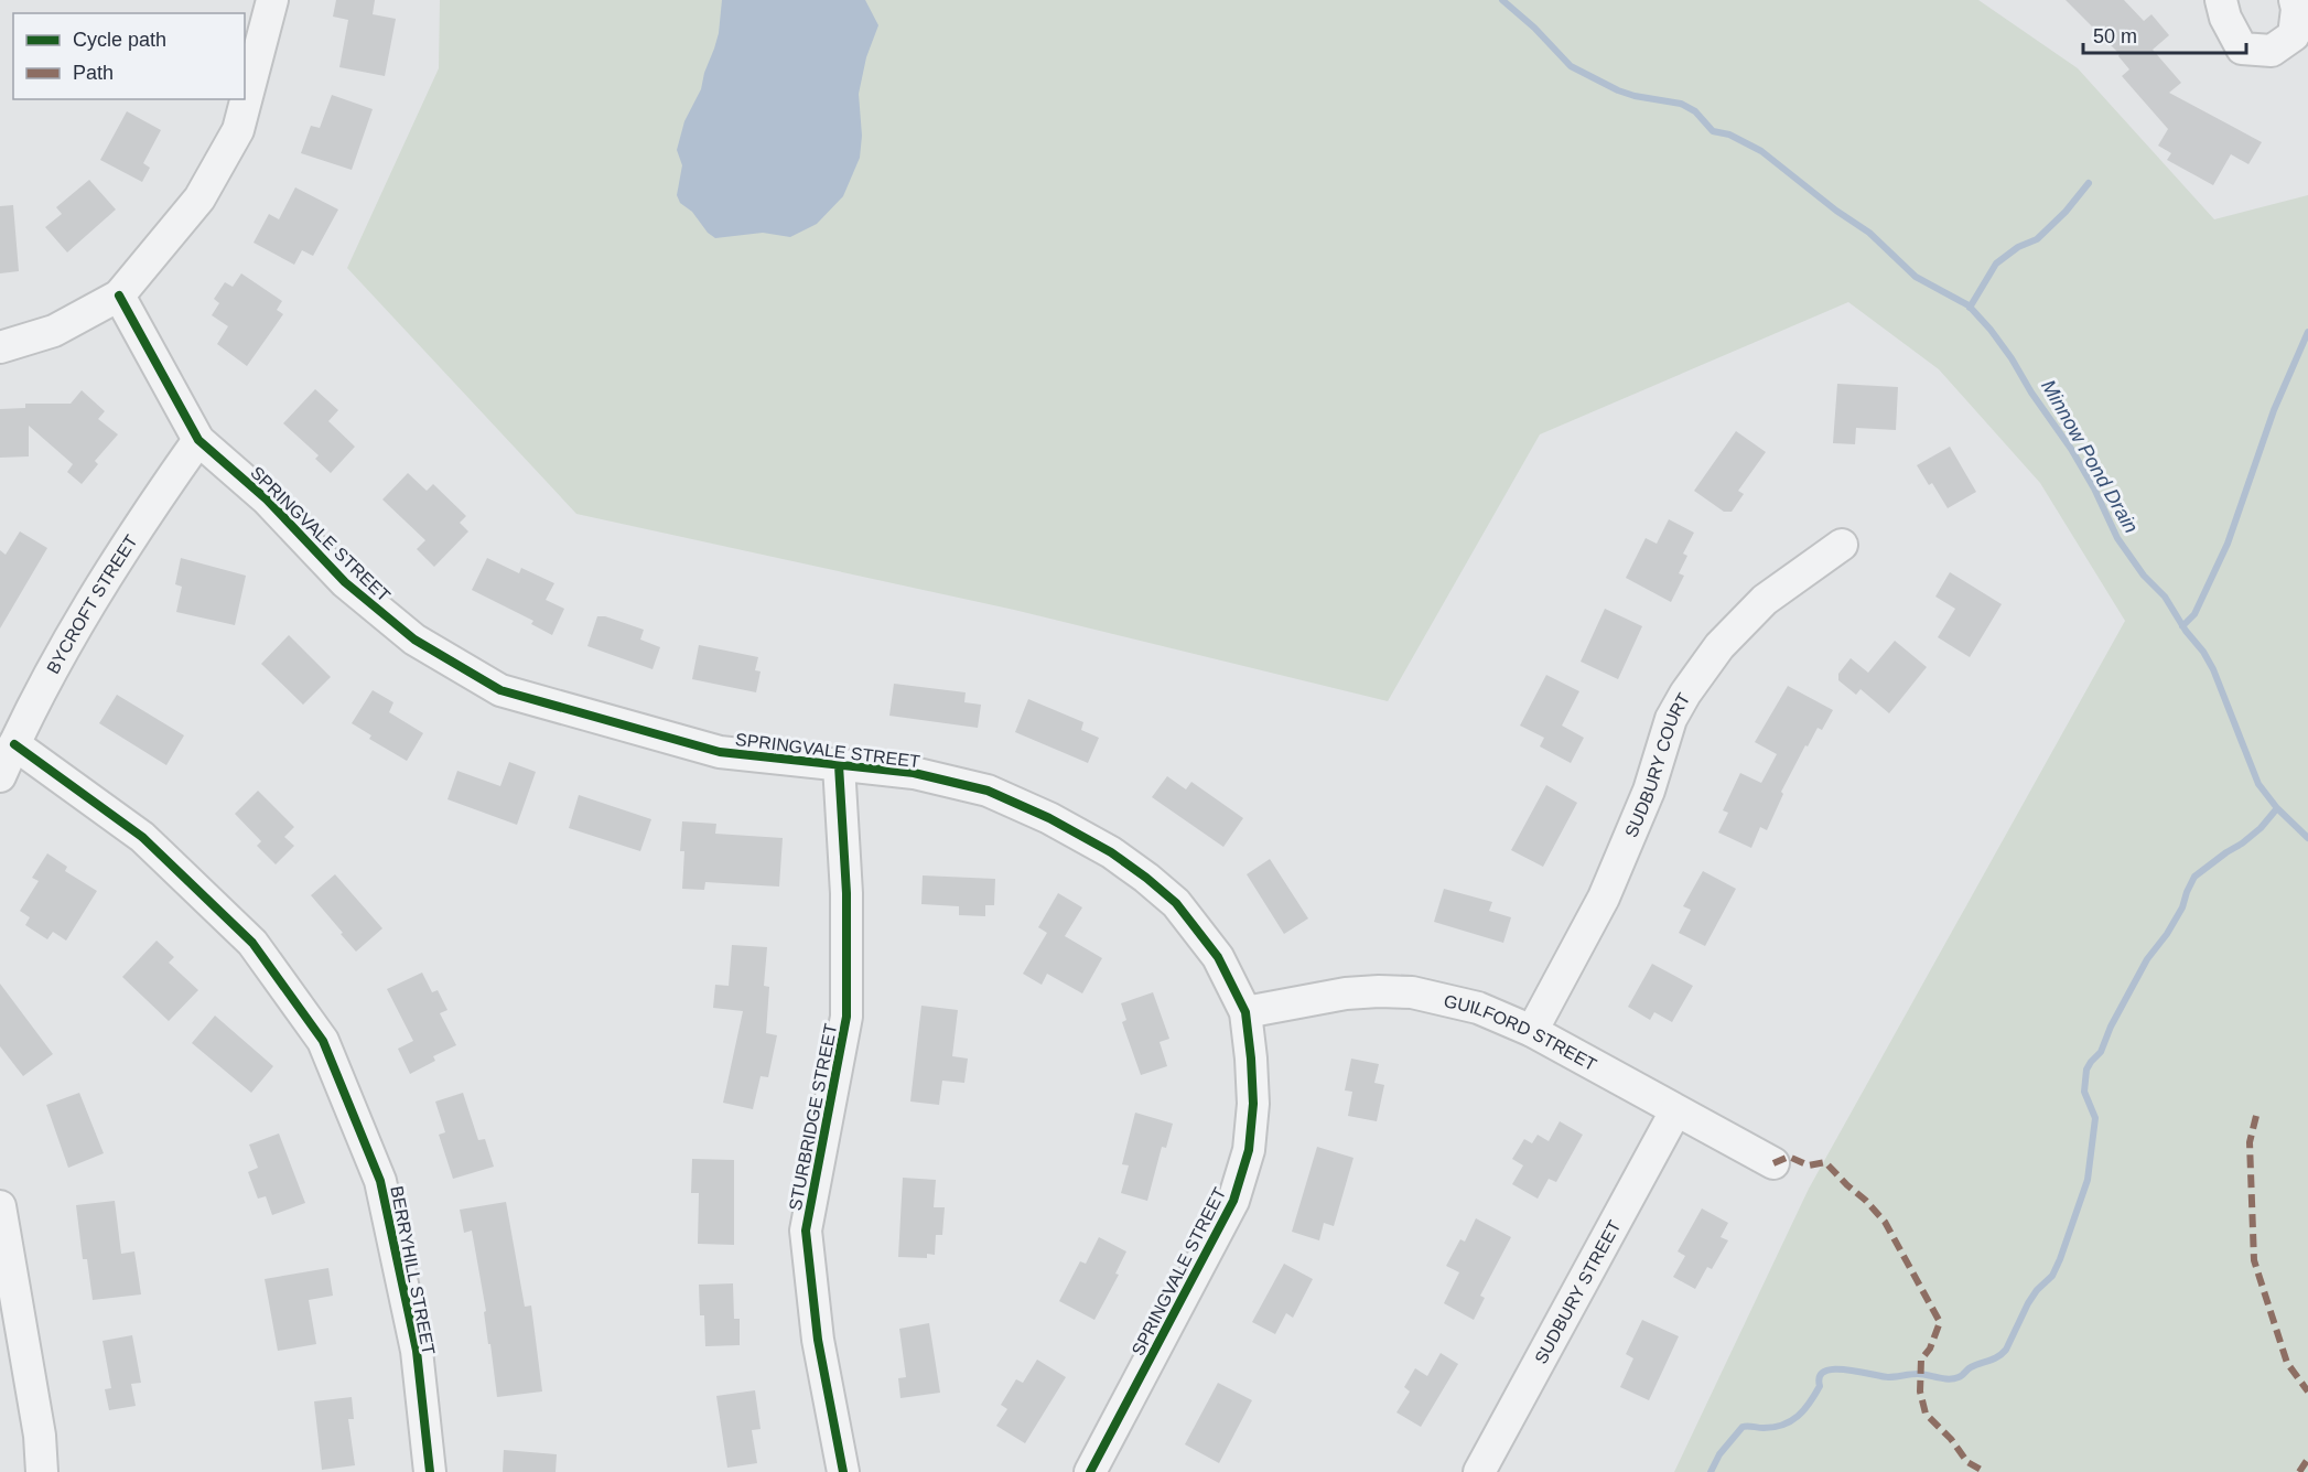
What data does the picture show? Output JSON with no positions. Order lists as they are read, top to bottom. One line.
{"streets":{"street":["SPRINGVALE STREET","BYCROFT STREET","SUDBURY COURT","GUILFORD STREET","STURBRIDGE STREET","BERRYHILL STREET","SUDBURY STREET"]},"crossings":[["SPRINGVALE STREET","BYCROFT STREET"],["SPRINGVALE STREET","GUILFORD STREET"],["SPRINGVALE STREET","STURBRIDGE STREET"],["BYCROFT STREET","BERRYHILL STREET"],["SUDBURY COURT","GUILFORD STREET"],["GUILFORD STREET","SUDBURY STREET"]],"water":["Minnow Pond Drain"],"legend":["Cycle path","Path"],"scale_bar":"50 m"}
